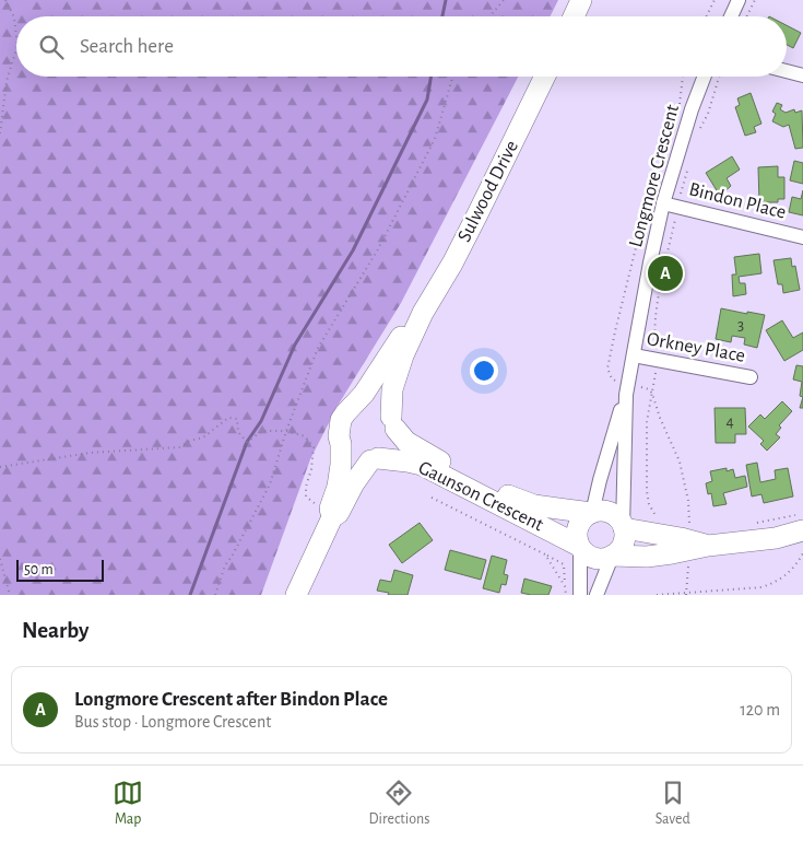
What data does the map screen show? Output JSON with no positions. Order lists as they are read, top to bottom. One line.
{"streets":{"main road":["Sulwood Drive","Gaunson Crescent"],"street":["Longmore Crescent","Bindon Place","Orkney Place"]},"crossings":[["Longmore Crescent","Bindon Place"],["Longmore Crescent","Orkney Place"],["Longmore Crescent","Gaunson Crescent"],["Sulwood Drive","Gaunson Crescent"]],"house_numbers":["3","4"],"scale_bar":"50 m","page":{"search":"Search here","pins":"A","scale":"50 m","heading":"Nearby","list":[{"mark":"A","name":"Longmore Crescent after Bindon Place","note":"Bus stop · Longmore Crescent","value":"120 m"}],"nav":["Map","Directions","Saved"]}}
